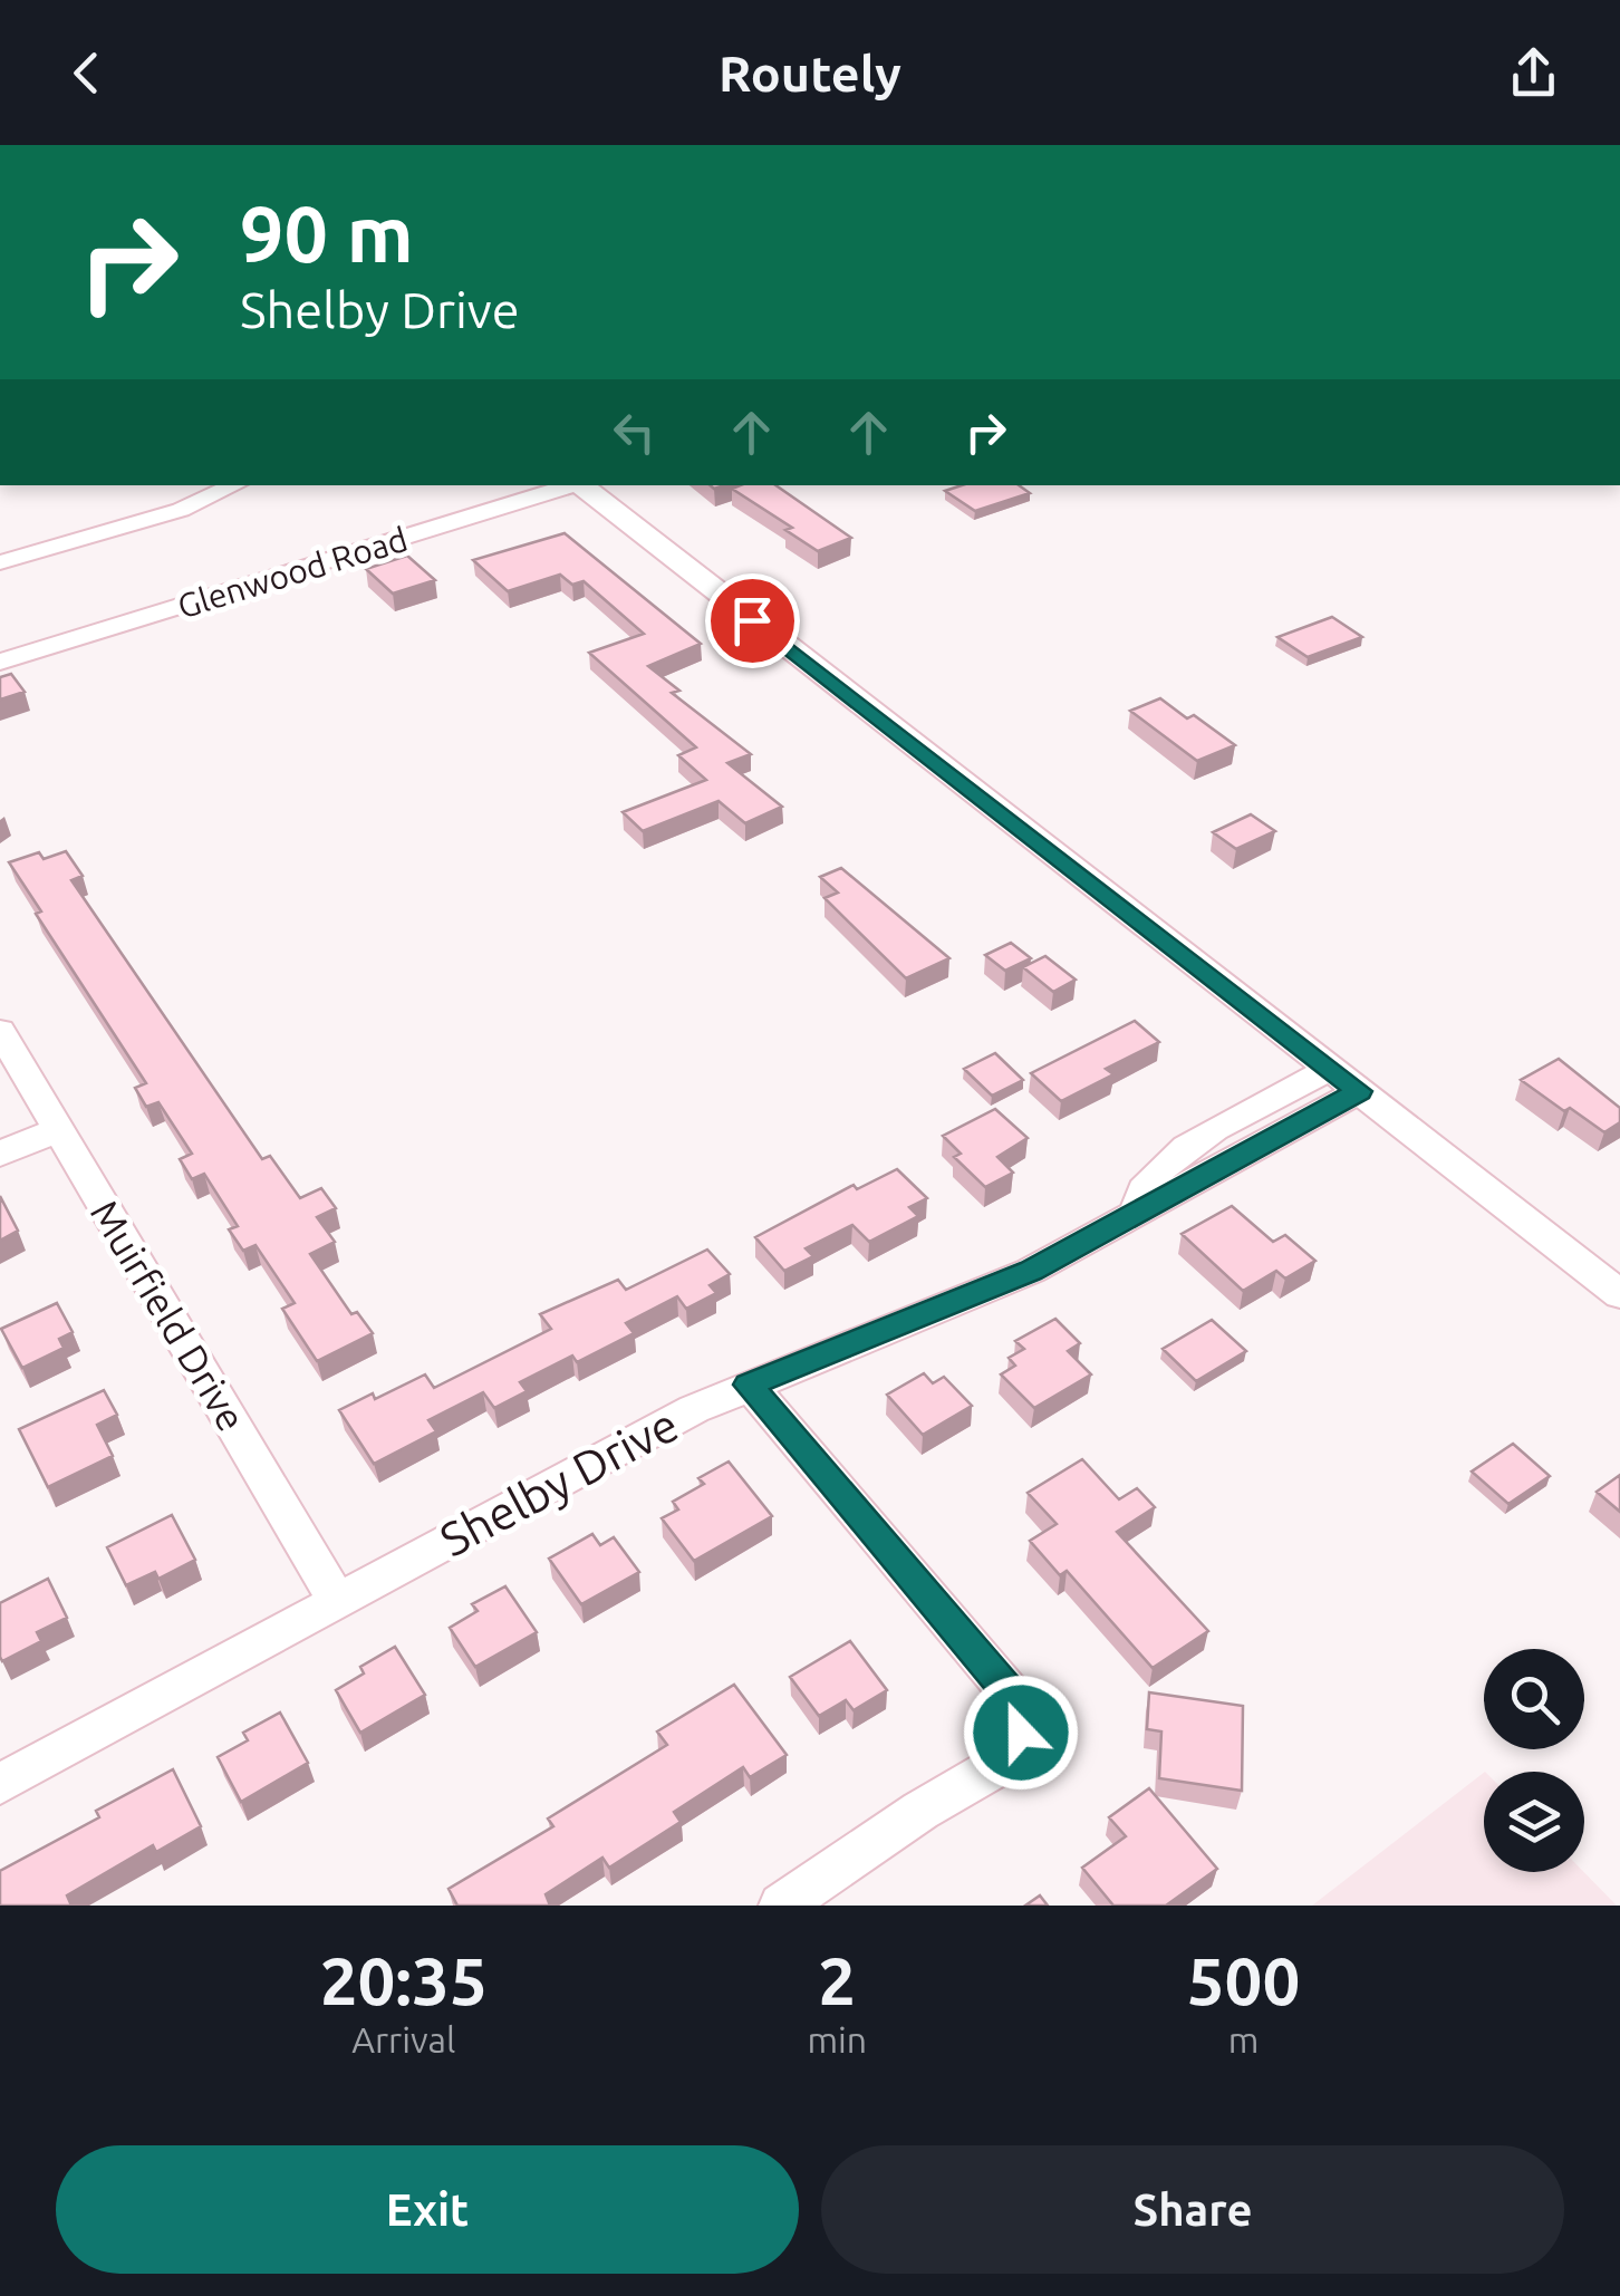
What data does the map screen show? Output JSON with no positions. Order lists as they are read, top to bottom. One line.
{"streets":{"street":["Glenwood Road","Muirfield Drive","Shelby Drive"]},"crossings":[["Muirfield Drive","Shelby Drive"]],"page":{"header":"Routely","turn":["90 m","Shelby Drive"],"eta":["20:35","Arrival","2","min","500","m"],"buttons":["Exit","Share"]}}
